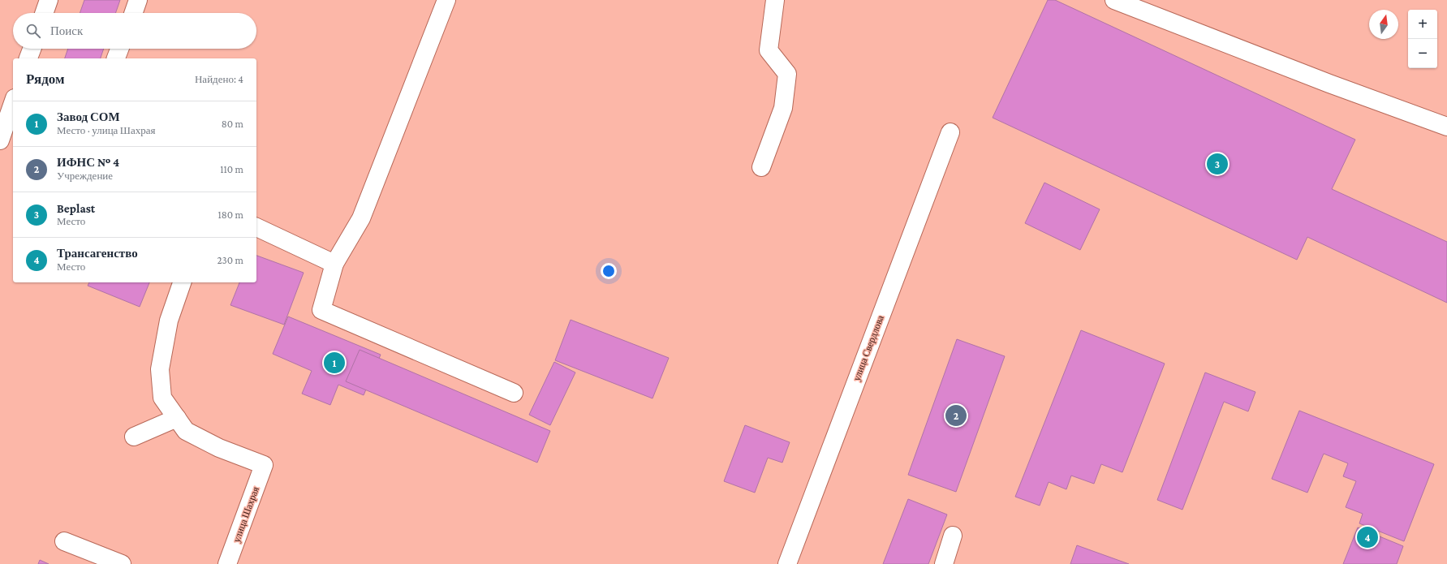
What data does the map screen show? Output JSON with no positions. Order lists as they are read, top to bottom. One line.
{"streets":{"street":["улица Свердлова","улица Шахрая"]},"north":"top","page":{"map_buttons":["+","−"],"search":"Поиск","heading":["Рядом","Найдено: 4"],"list":[{"mark":"1","name":"Завод СОМ","note":"Место · улица Шахрая","value":"80 m"},{"mark":"2","name":"ИФНС № 4","note":"Учреждение","value":"110 m"},{"mark":"3","name":"Beplast","note":"Место","value":"180 m"},{"mark":"4","name":"Трансагенство","note":"Место","value":"230 m"}],"pins":["3","1","2","4"]}}
